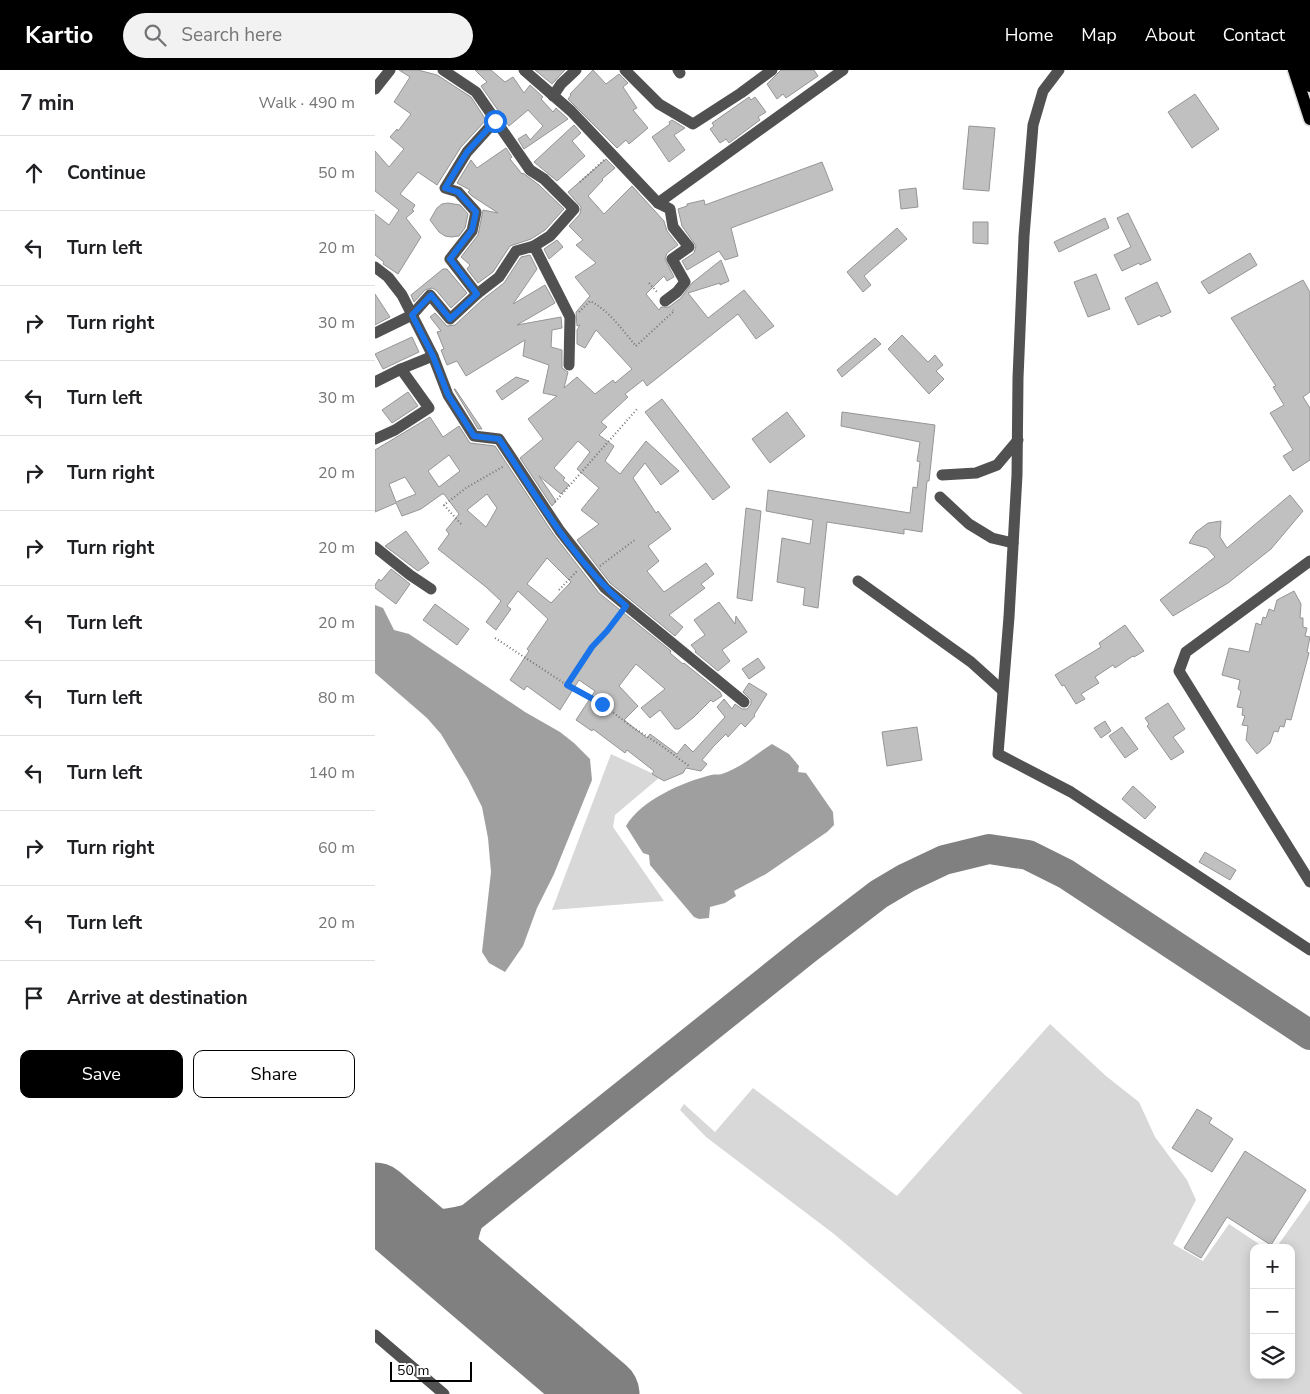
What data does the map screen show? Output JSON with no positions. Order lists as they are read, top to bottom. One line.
{"scale_bar":"50 m","page":{"header":"Kartio","search":"Search here","nav":["Home","Map","About","Contact"],"heading":["7 min","Walk · 490 m"],"list":[["Continue","50 m"],["Turn left","20 m"],["Turn right","30 m"],["Turn left","30 m"],["Turn right","20 m"],["Turn right","20 m"],["Turn left","20 m"],["Turn left","80 m"],["Turn left","140 m"],["Turn right","60 m"],["Turn left","20 m"],"Arrive at destination"],"buttons":["Save","Share"],"map_buttons":["+","−"],"scale":"50 m"}}
